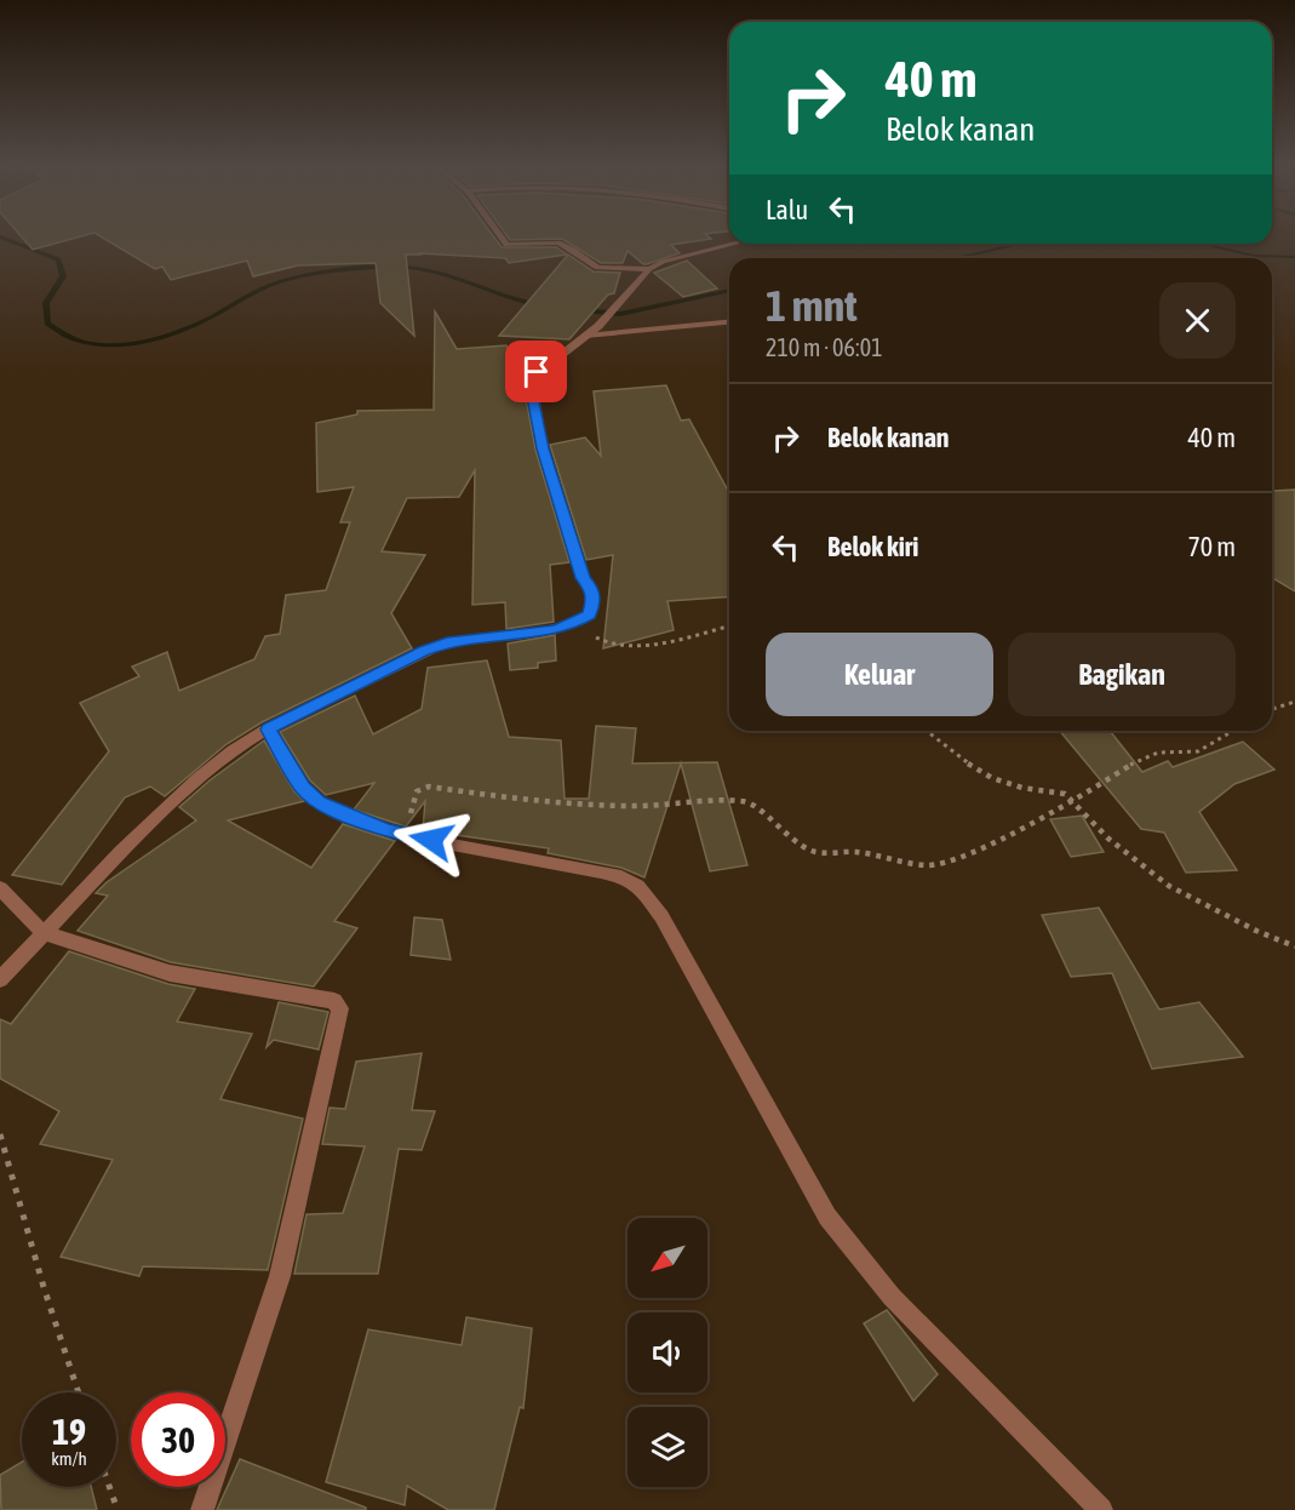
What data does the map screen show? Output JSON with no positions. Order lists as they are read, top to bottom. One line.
{"north":"bottom left","page":{"turn":["40 m","Belok kanan"],"then":"Lalu","heading":["1 mnt","210 m · 06:01"],"list":[{"name":"Belok kanan","value":"40 m"},{"name":"Belok kiri","value":"70 m"}],"buttons":["Keluar","Bagikan"],"speed":"19 km/h","limit":"30"}}
